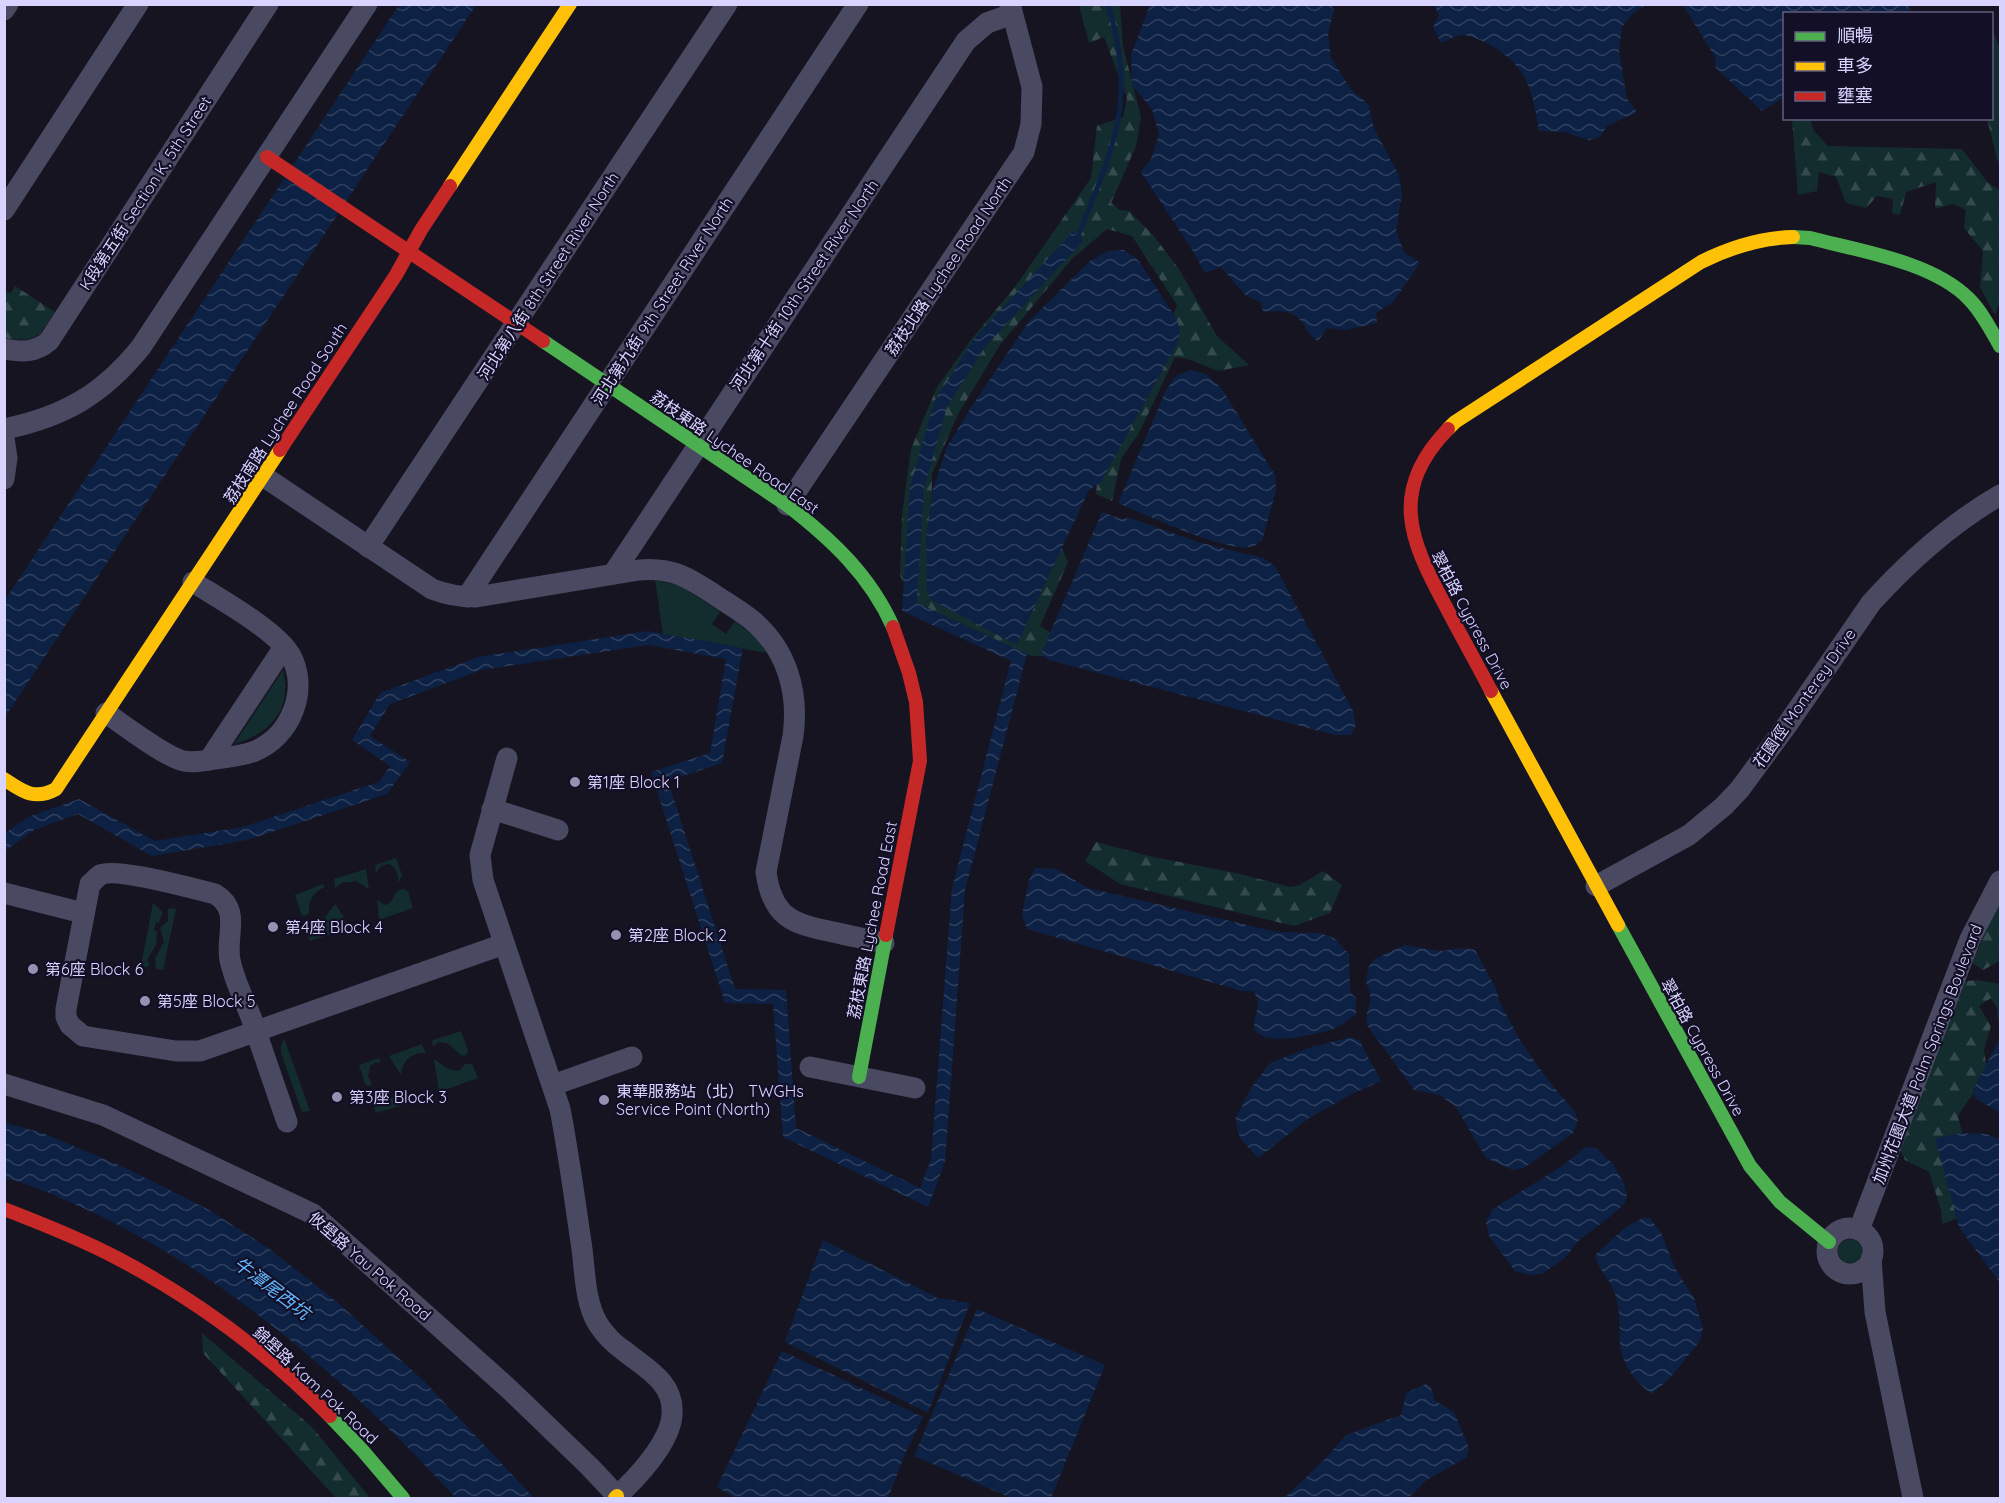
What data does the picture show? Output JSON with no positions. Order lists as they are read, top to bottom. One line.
{"streets":{"street":["K段第五街 Section K, 5th Street","荔枝北路 Lychee Road North","河北第八街 8th Street River North","河北第十街 10th Street River North","河北第九街 9th Street River North","荔枝南路 Lychee Road South","荔枝東路 Lychee Road East","翠柏路 Cypress Drive","花園徑 Monterey Drive","加州花園大道 Palm Springs Boulevard","攸壆路 Yau Pok Road","錦壆路 Kam Pok Road"]},"crossings":[["荔枝北路 Lychee Road North","河北第十街 10th Street River North"],["荔枝北路 Lychee Road North","荔枝東路 Lychee Road East"],["河北第八街 8th Street River North","荔枝東路 Lychee Road East"],["河北第十街 10th Street River North","荔枝東路 Lychee Road East"],["河北第九街 9th Street River North","荔枝東路 Lychee Road East"],["荔枝南路 Lychee Road South","荔枝東路 Lychee Road East"],["翠柏路 Cypress Drive","花園徑 Monterey Drive"],["翠柏路 Cypress Drive","加州花園大道 Palm Springs Boulevard"]],"water":["牛潭尾西坑"],"places":["第1座 Block 1","第4座 Block 4","第2座 Block 2","第6座 Block 6","第5座 Block 5","第3座 Block 3","東華服務站（北） TWGHs Service Point (North)"],"legend":["順暢","車多","壅塞"]}
